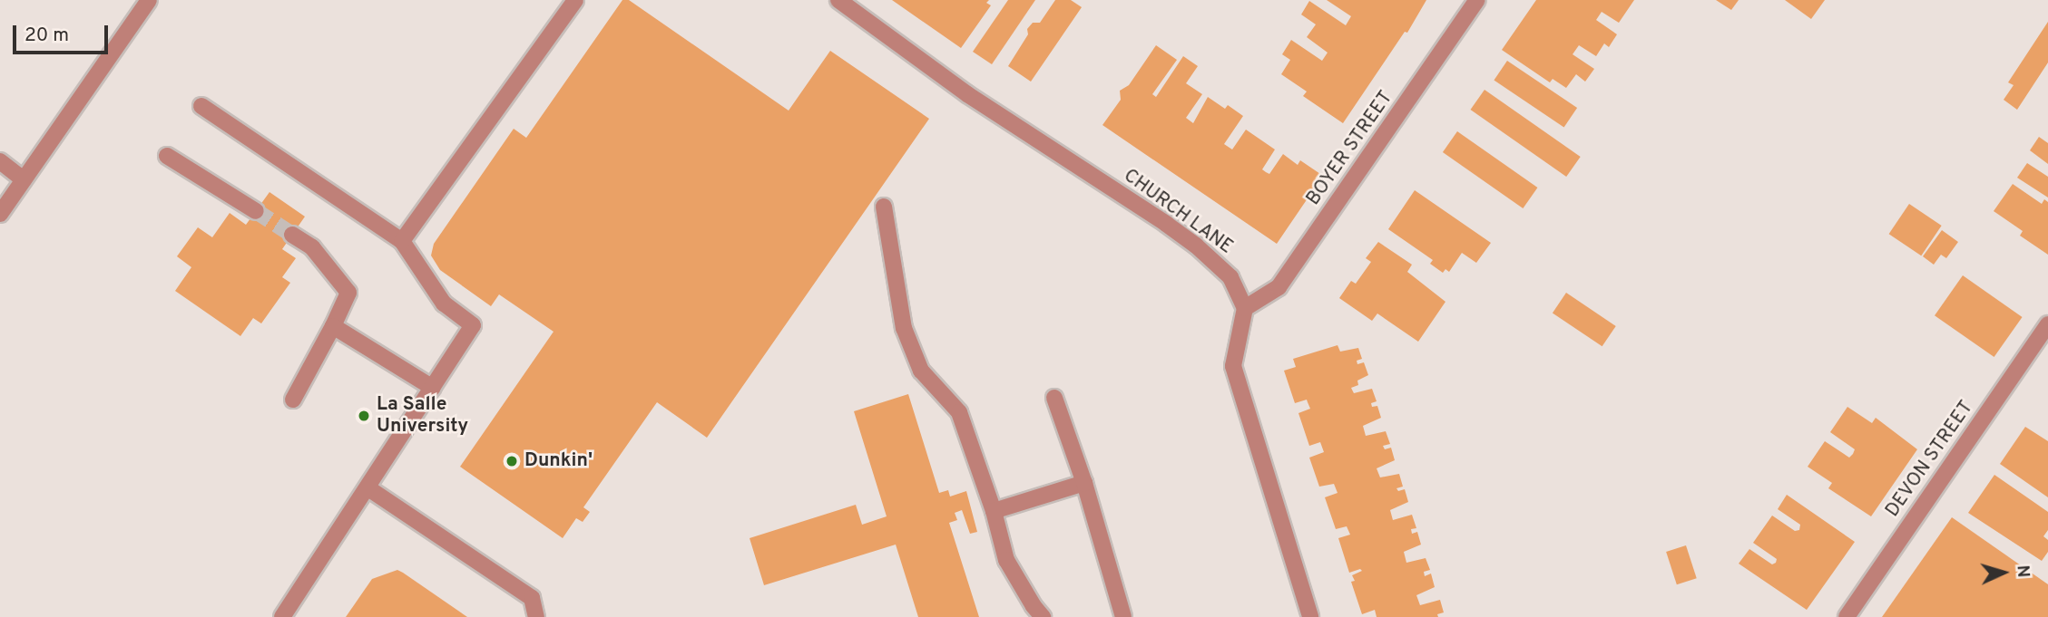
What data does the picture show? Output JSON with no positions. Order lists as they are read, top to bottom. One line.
{"streets":{"street":["BOYER STREET","CHURCH LANE","DEVON STREET"]},"crossings":[["BOYER STREET","CHURCH LANE"]],"places":["La Salle University","Dunkin'"],"scale_bar":"20 m","north":"right"}
